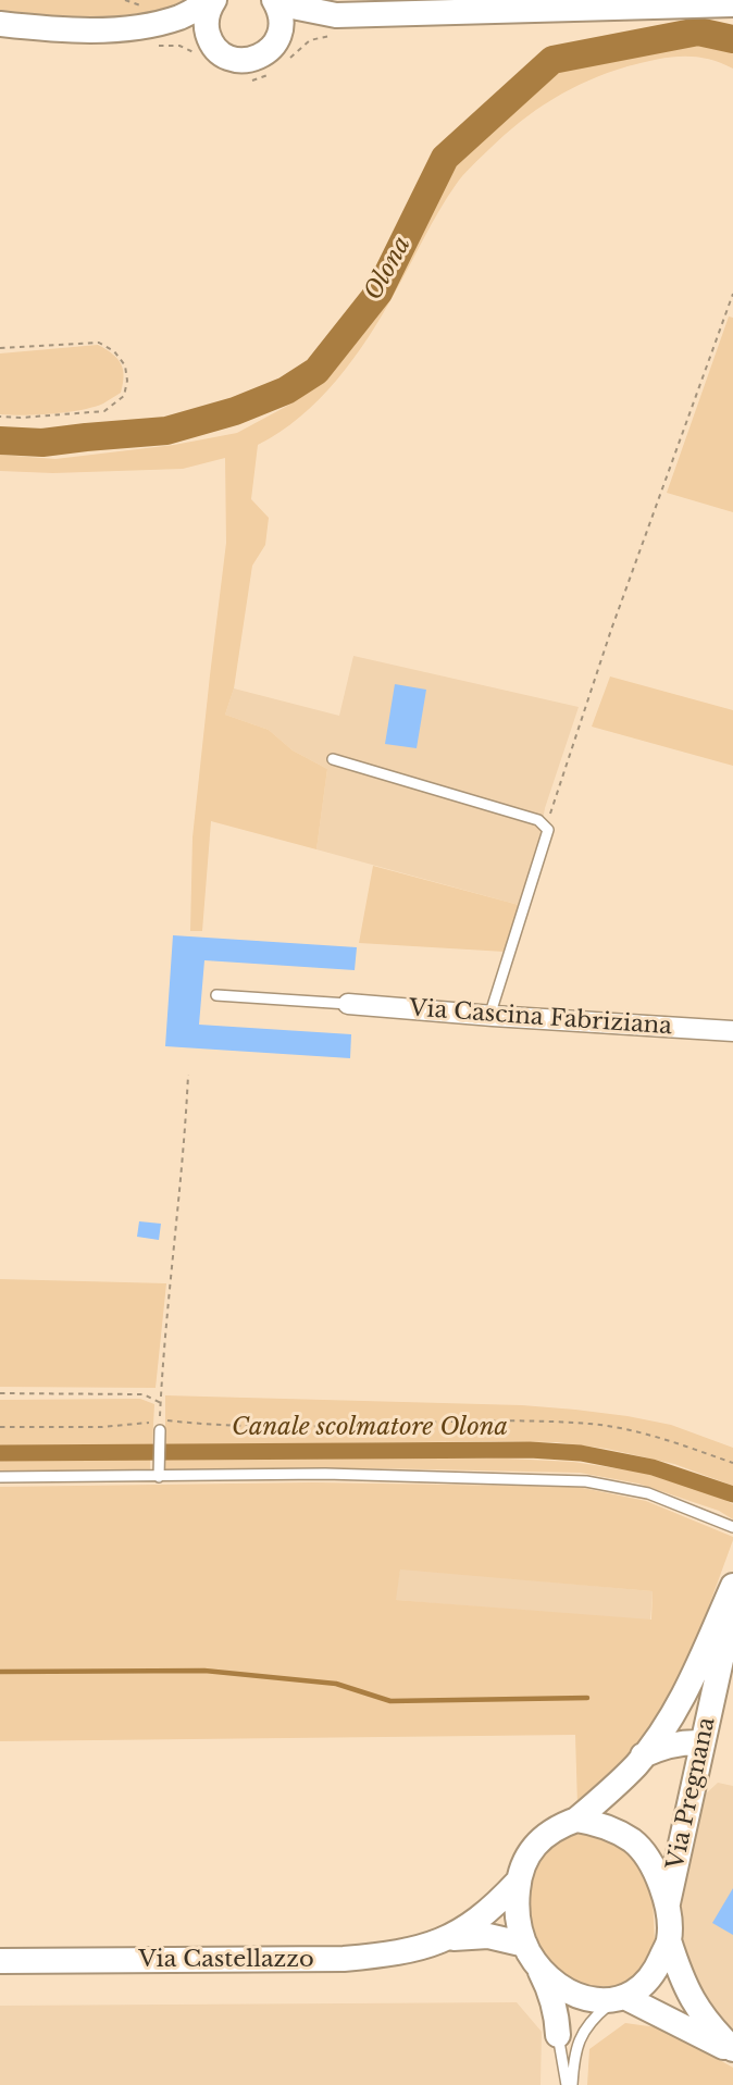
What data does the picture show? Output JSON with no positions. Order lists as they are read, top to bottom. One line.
{"streets":{"street":["Via Cascina Fabriziana","Via Pregnana","Via Castellazzo"]},"crossings":[["Via Pregnana","Via Castellazzo"]],"water":["Olona","Canale scolmatore Olona"]}
